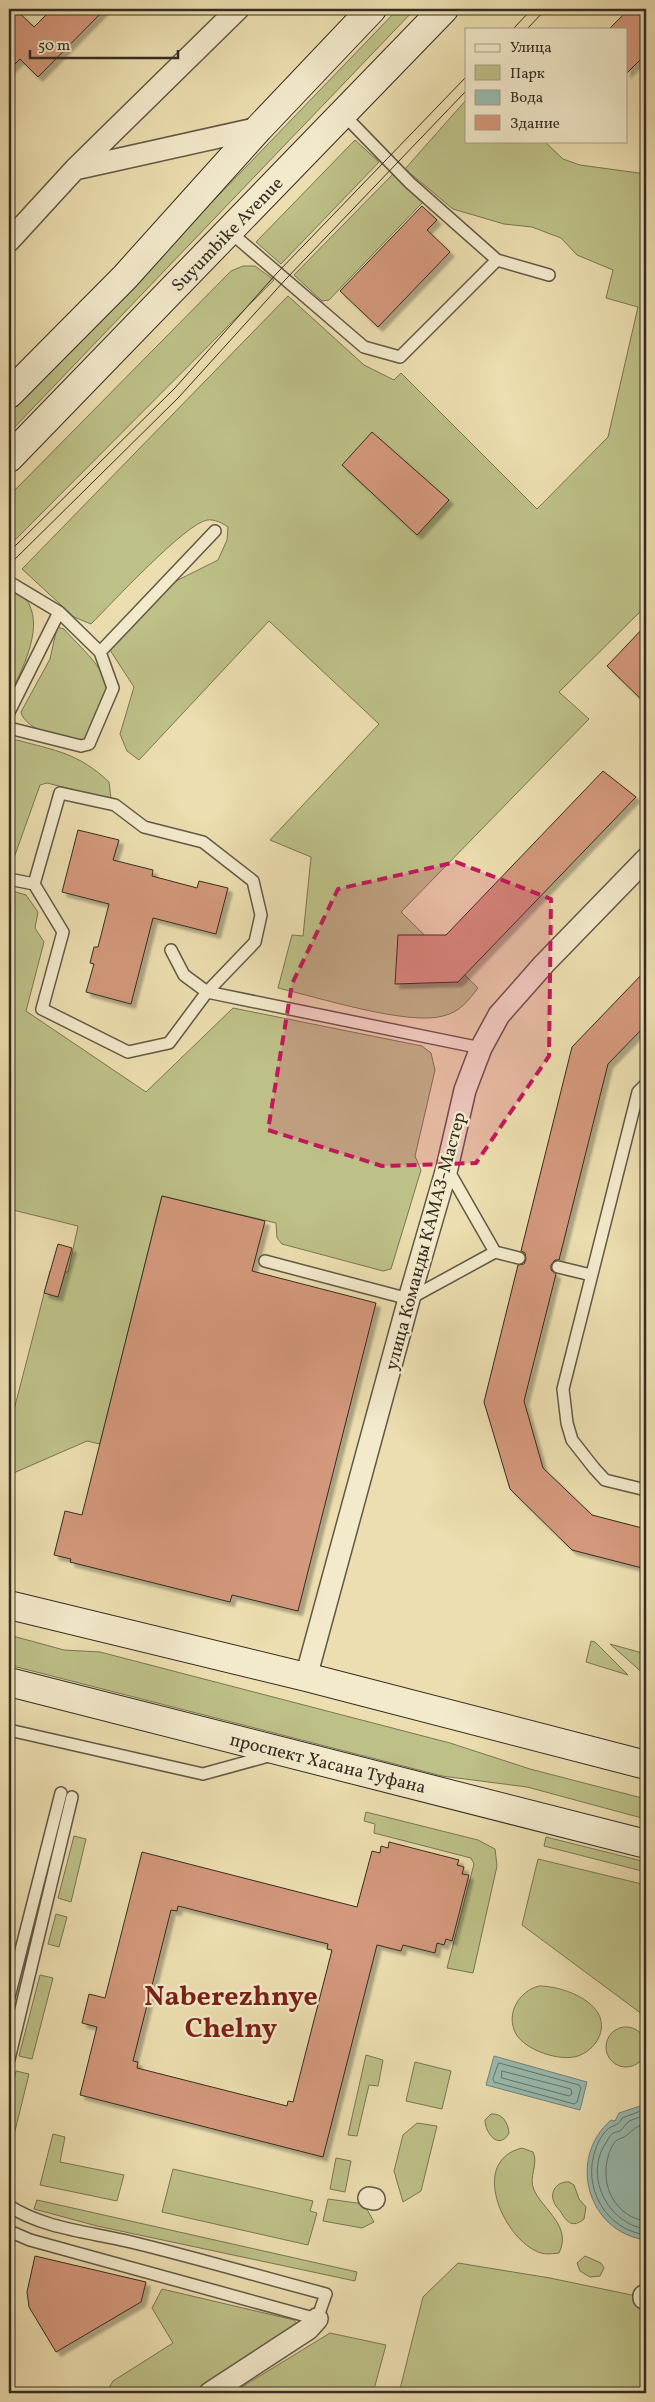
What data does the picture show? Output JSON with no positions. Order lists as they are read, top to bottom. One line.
{"streets":{"main road":["Suyumbike Avenue","проспект Хасана Туфана"],"street":["улица Команды КАМАЗ-Мастер"]},"districts":["Naberezhnye Chelny"],"legend":["Улица","Парк","Вода","Здание"],"scale_bar":"50 m"}
